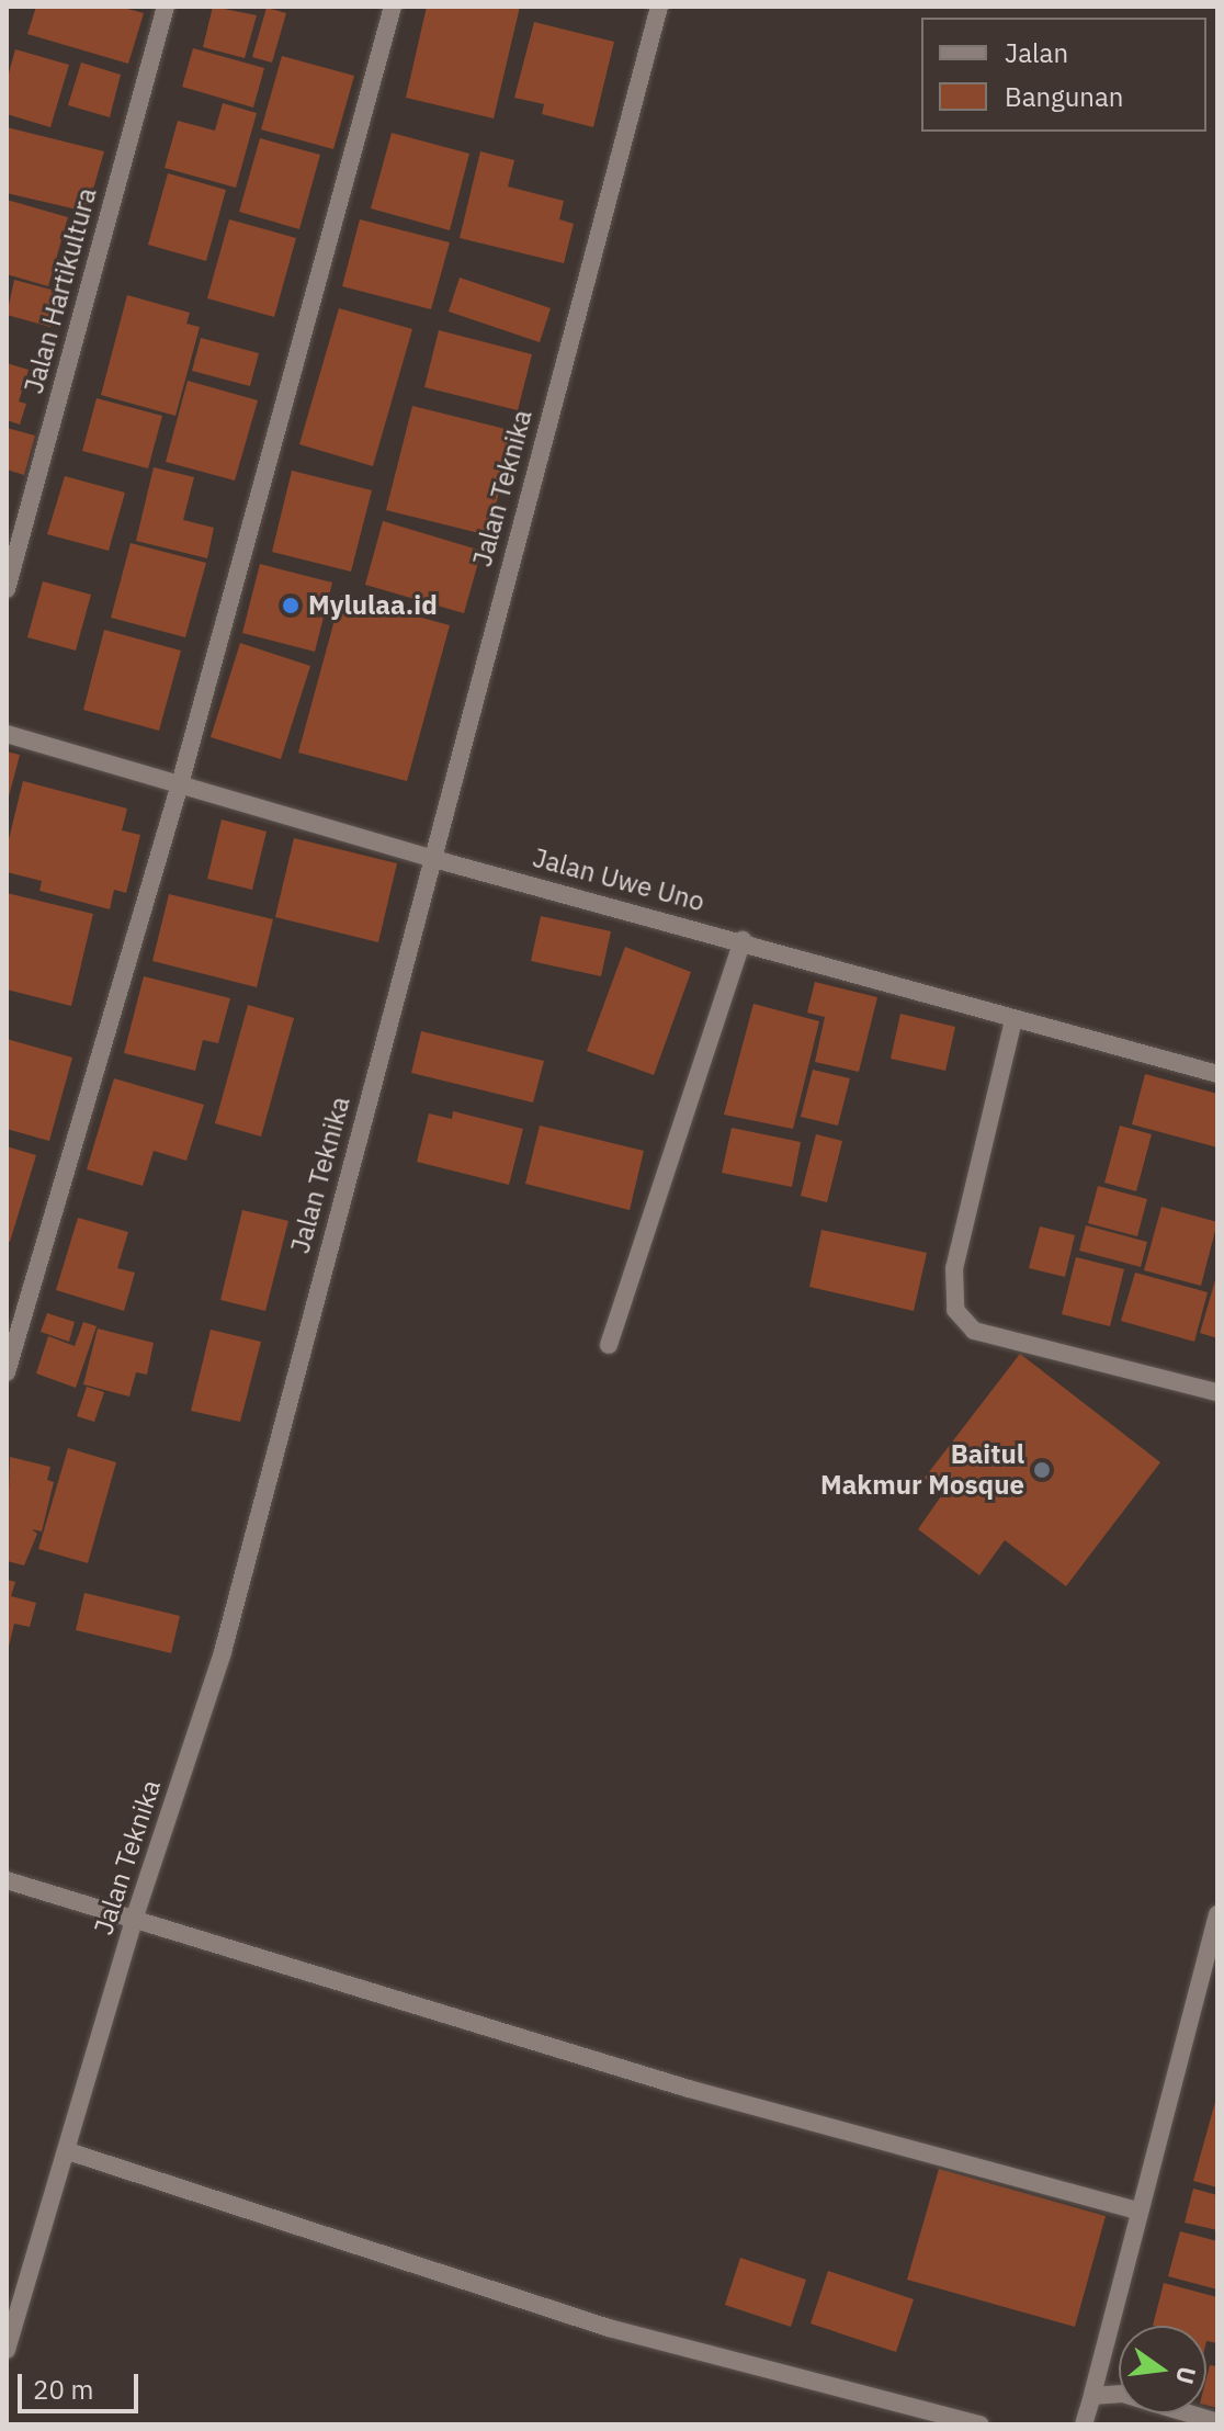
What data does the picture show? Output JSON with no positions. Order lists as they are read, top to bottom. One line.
{"streets":{"street":["Jalan Hartikultura","Jalan Teknika","Jalan Uwe Uno"]},"crossings":[["Jalan Teknika","Jalan Uwe Uno"]],"places":["Mylulaa.id","Baitul Makmur Mosque"],"legend":["Jalan","Bangunan"],"scale_bar":"20 m","north":"right"}
